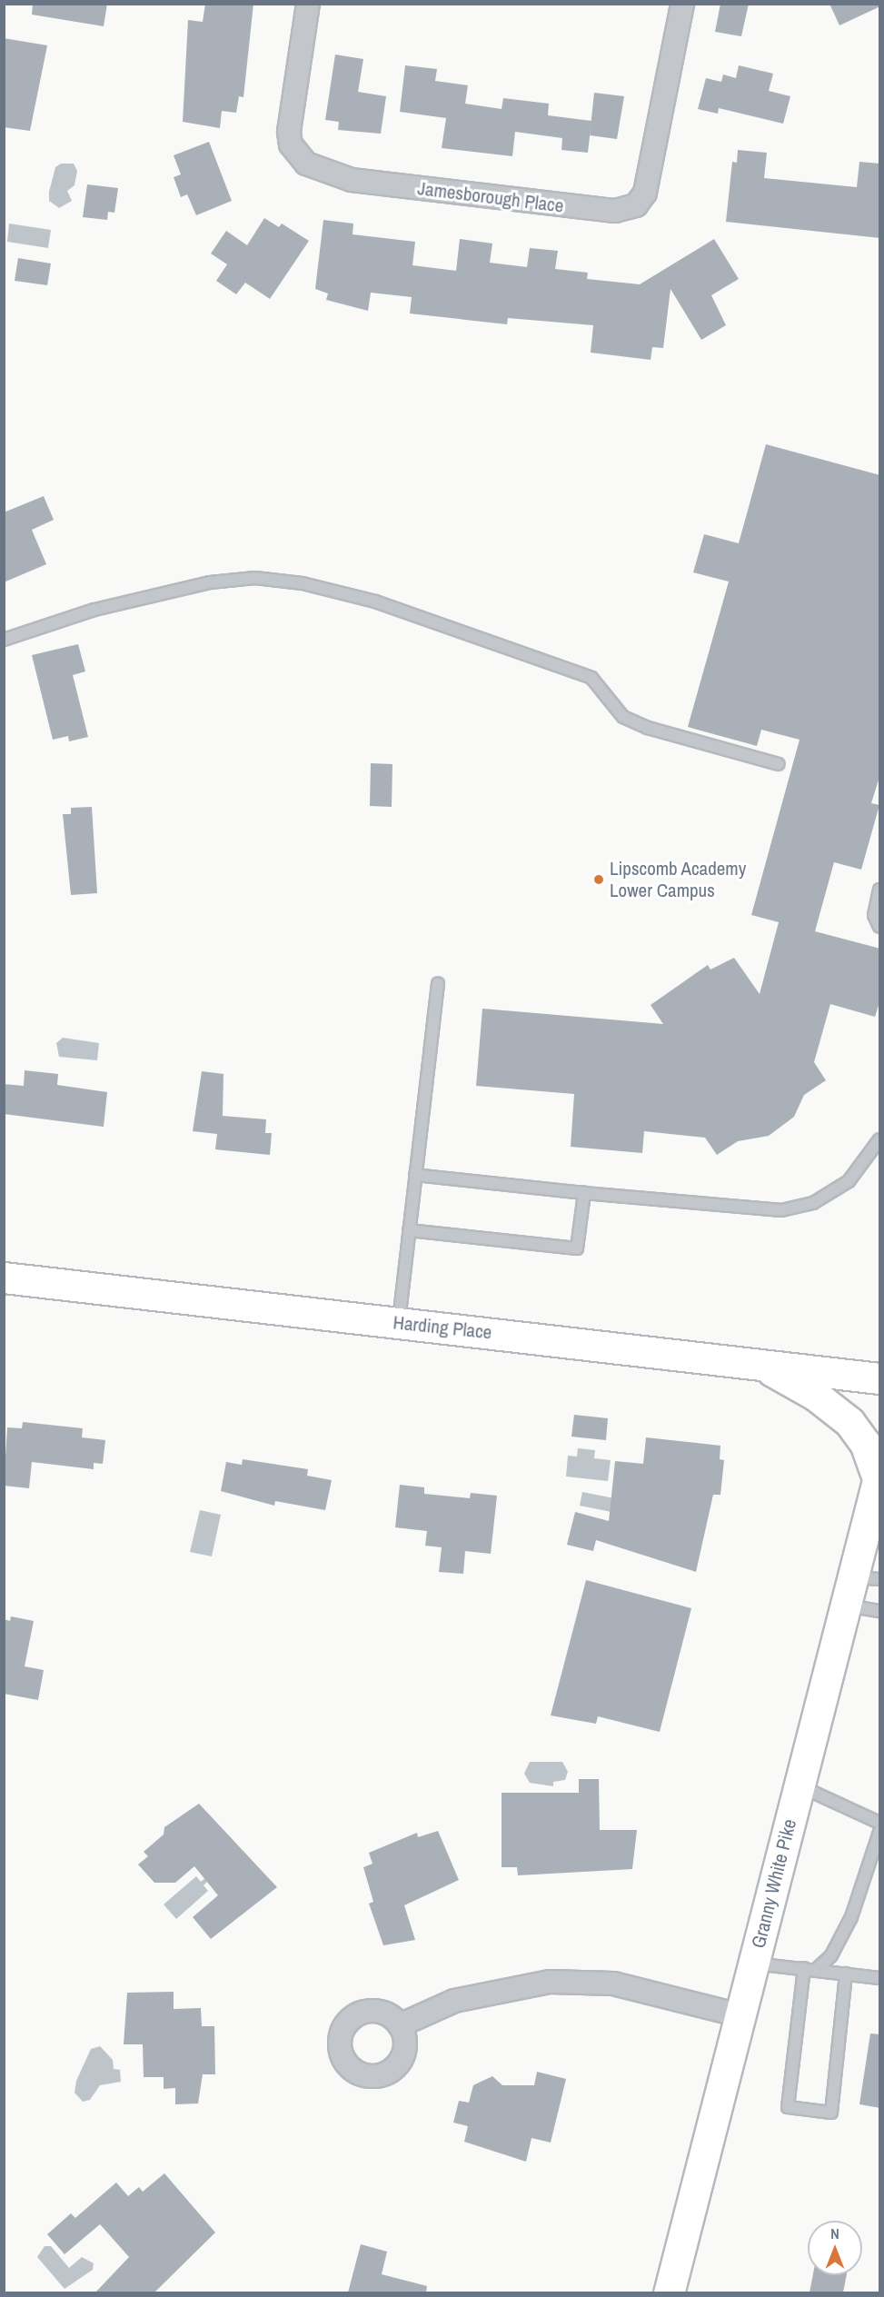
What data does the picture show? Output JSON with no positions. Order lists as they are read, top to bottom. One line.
{"streets":{"main road":["Harding Place","Granny White Pike"],"street":["Jamesborough Place"]},"places":["Lipscomb Academy Lower Campus"],"north":"top"}
